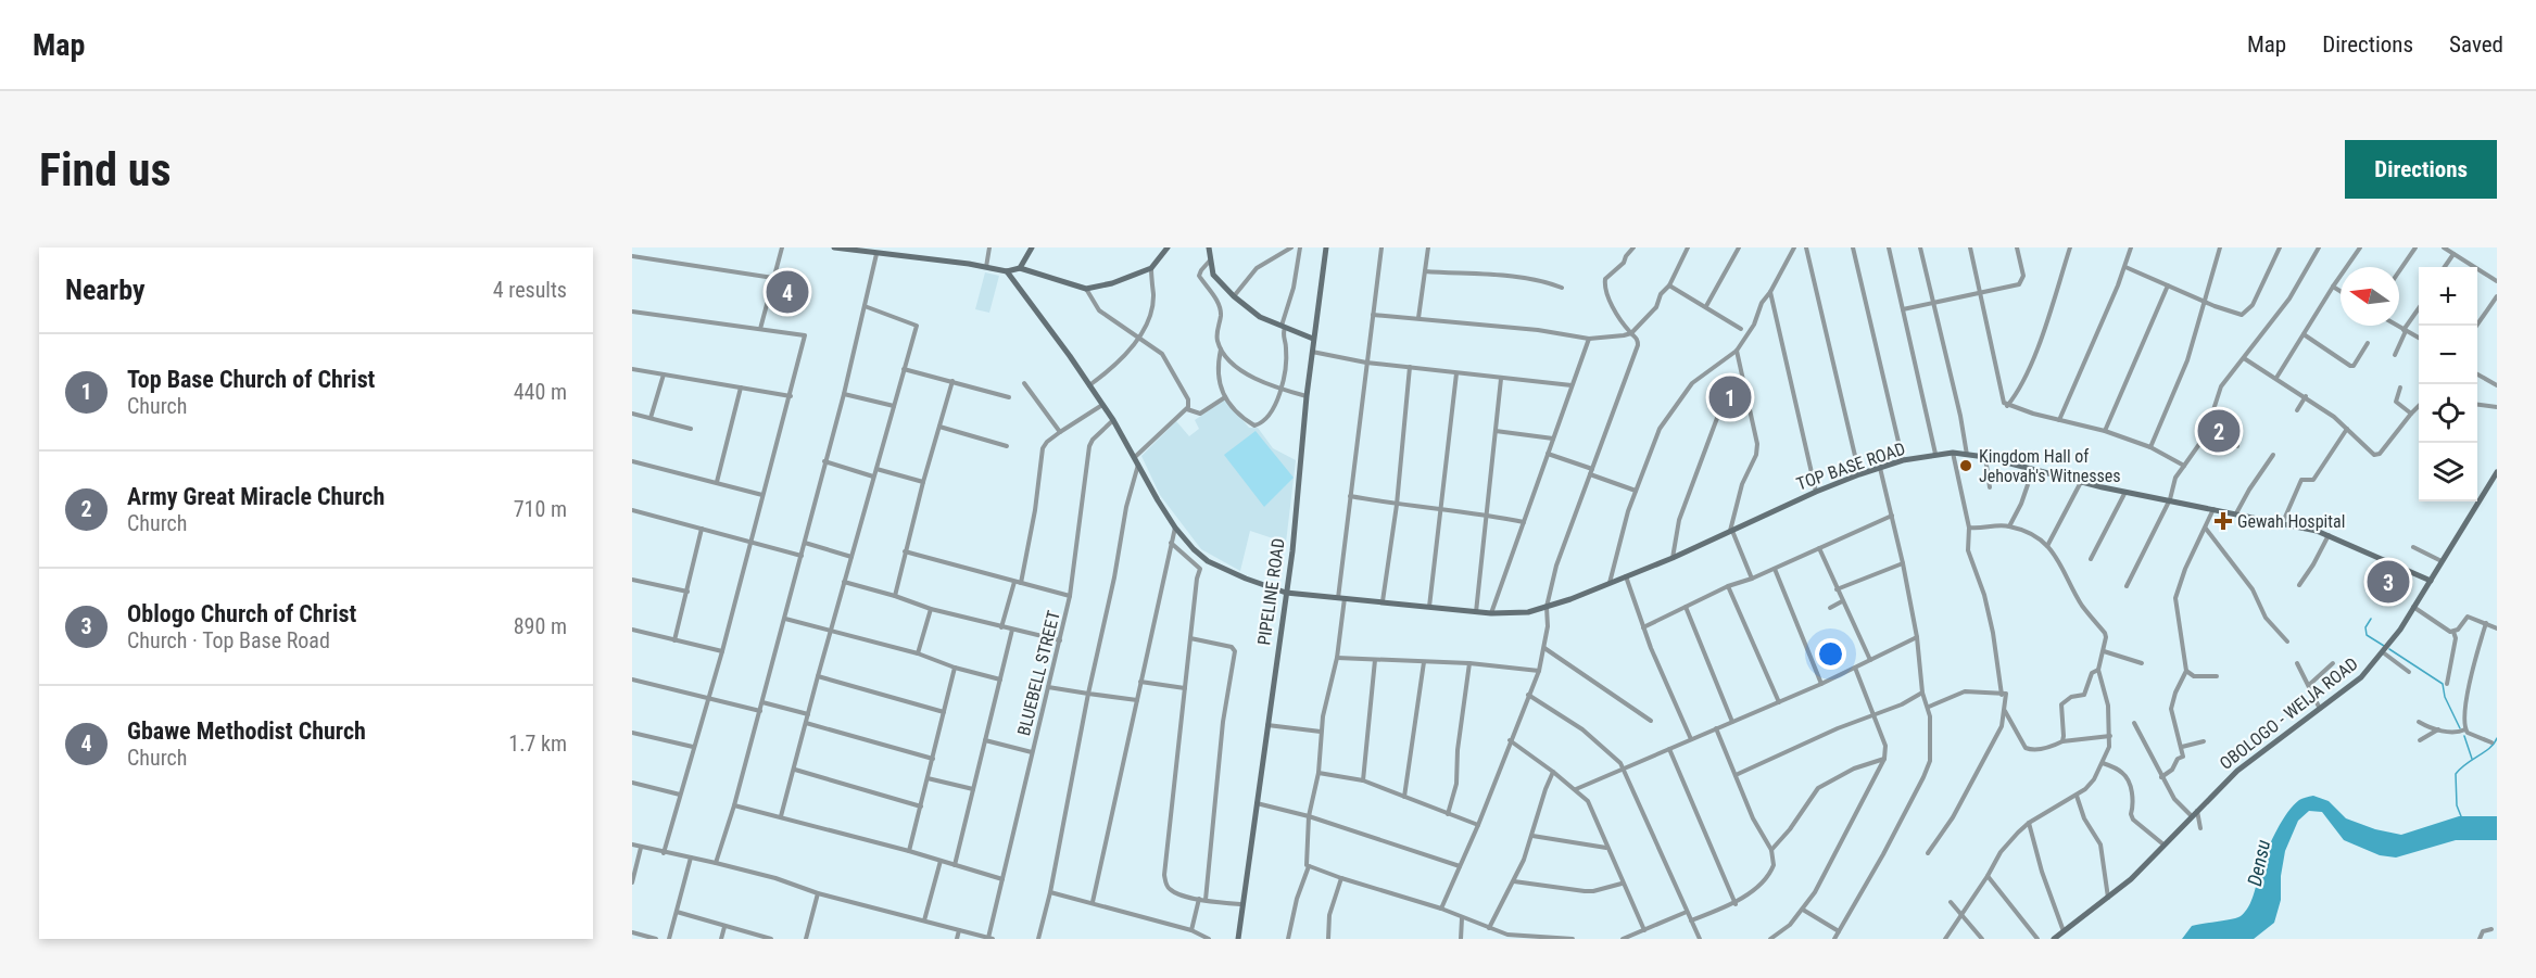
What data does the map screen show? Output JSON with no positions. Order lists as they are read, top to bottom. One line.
{"streets":{"street":["TOP BASE ROAD","PIPELINE ROAD","BLUEBELL STREET","OBOLOGO - WEIJA ROAD"]},"crossings":[["TOP BASE ROAD","PIPELINE ROAD"],["TOP BASE ROAD","OBOLOGO - WEIJA ROAD"]],"water":["Densu"],"places":{"other":["Kingdom Hall of Jehovah's Witnesses"],"health":["Gewah Hospital"]},"north":"left","page":{"header":"Map","nav":["Map","Directions","Saved"],"buttons":"Directions","title":"Find us","heading":["Nearby","4 results"],"map_buttons":["+","−"],"pins":["4","1","2","3"],"list":[{"mark":"1","name":"Top Base Church of Christ","note":"Church","value":"440 m"},{"mark":"2","name":"Army Great Miracle Church","note":"Church","value":"710 m"},{"mark":"3","name":"Oblogo Church of Christ","note":"Church · Top Base Road","value":"890 m"},{"mark":"4","name":"Gbawe Methodist Church","note":"Church","value":"1.7 km"}]}}
